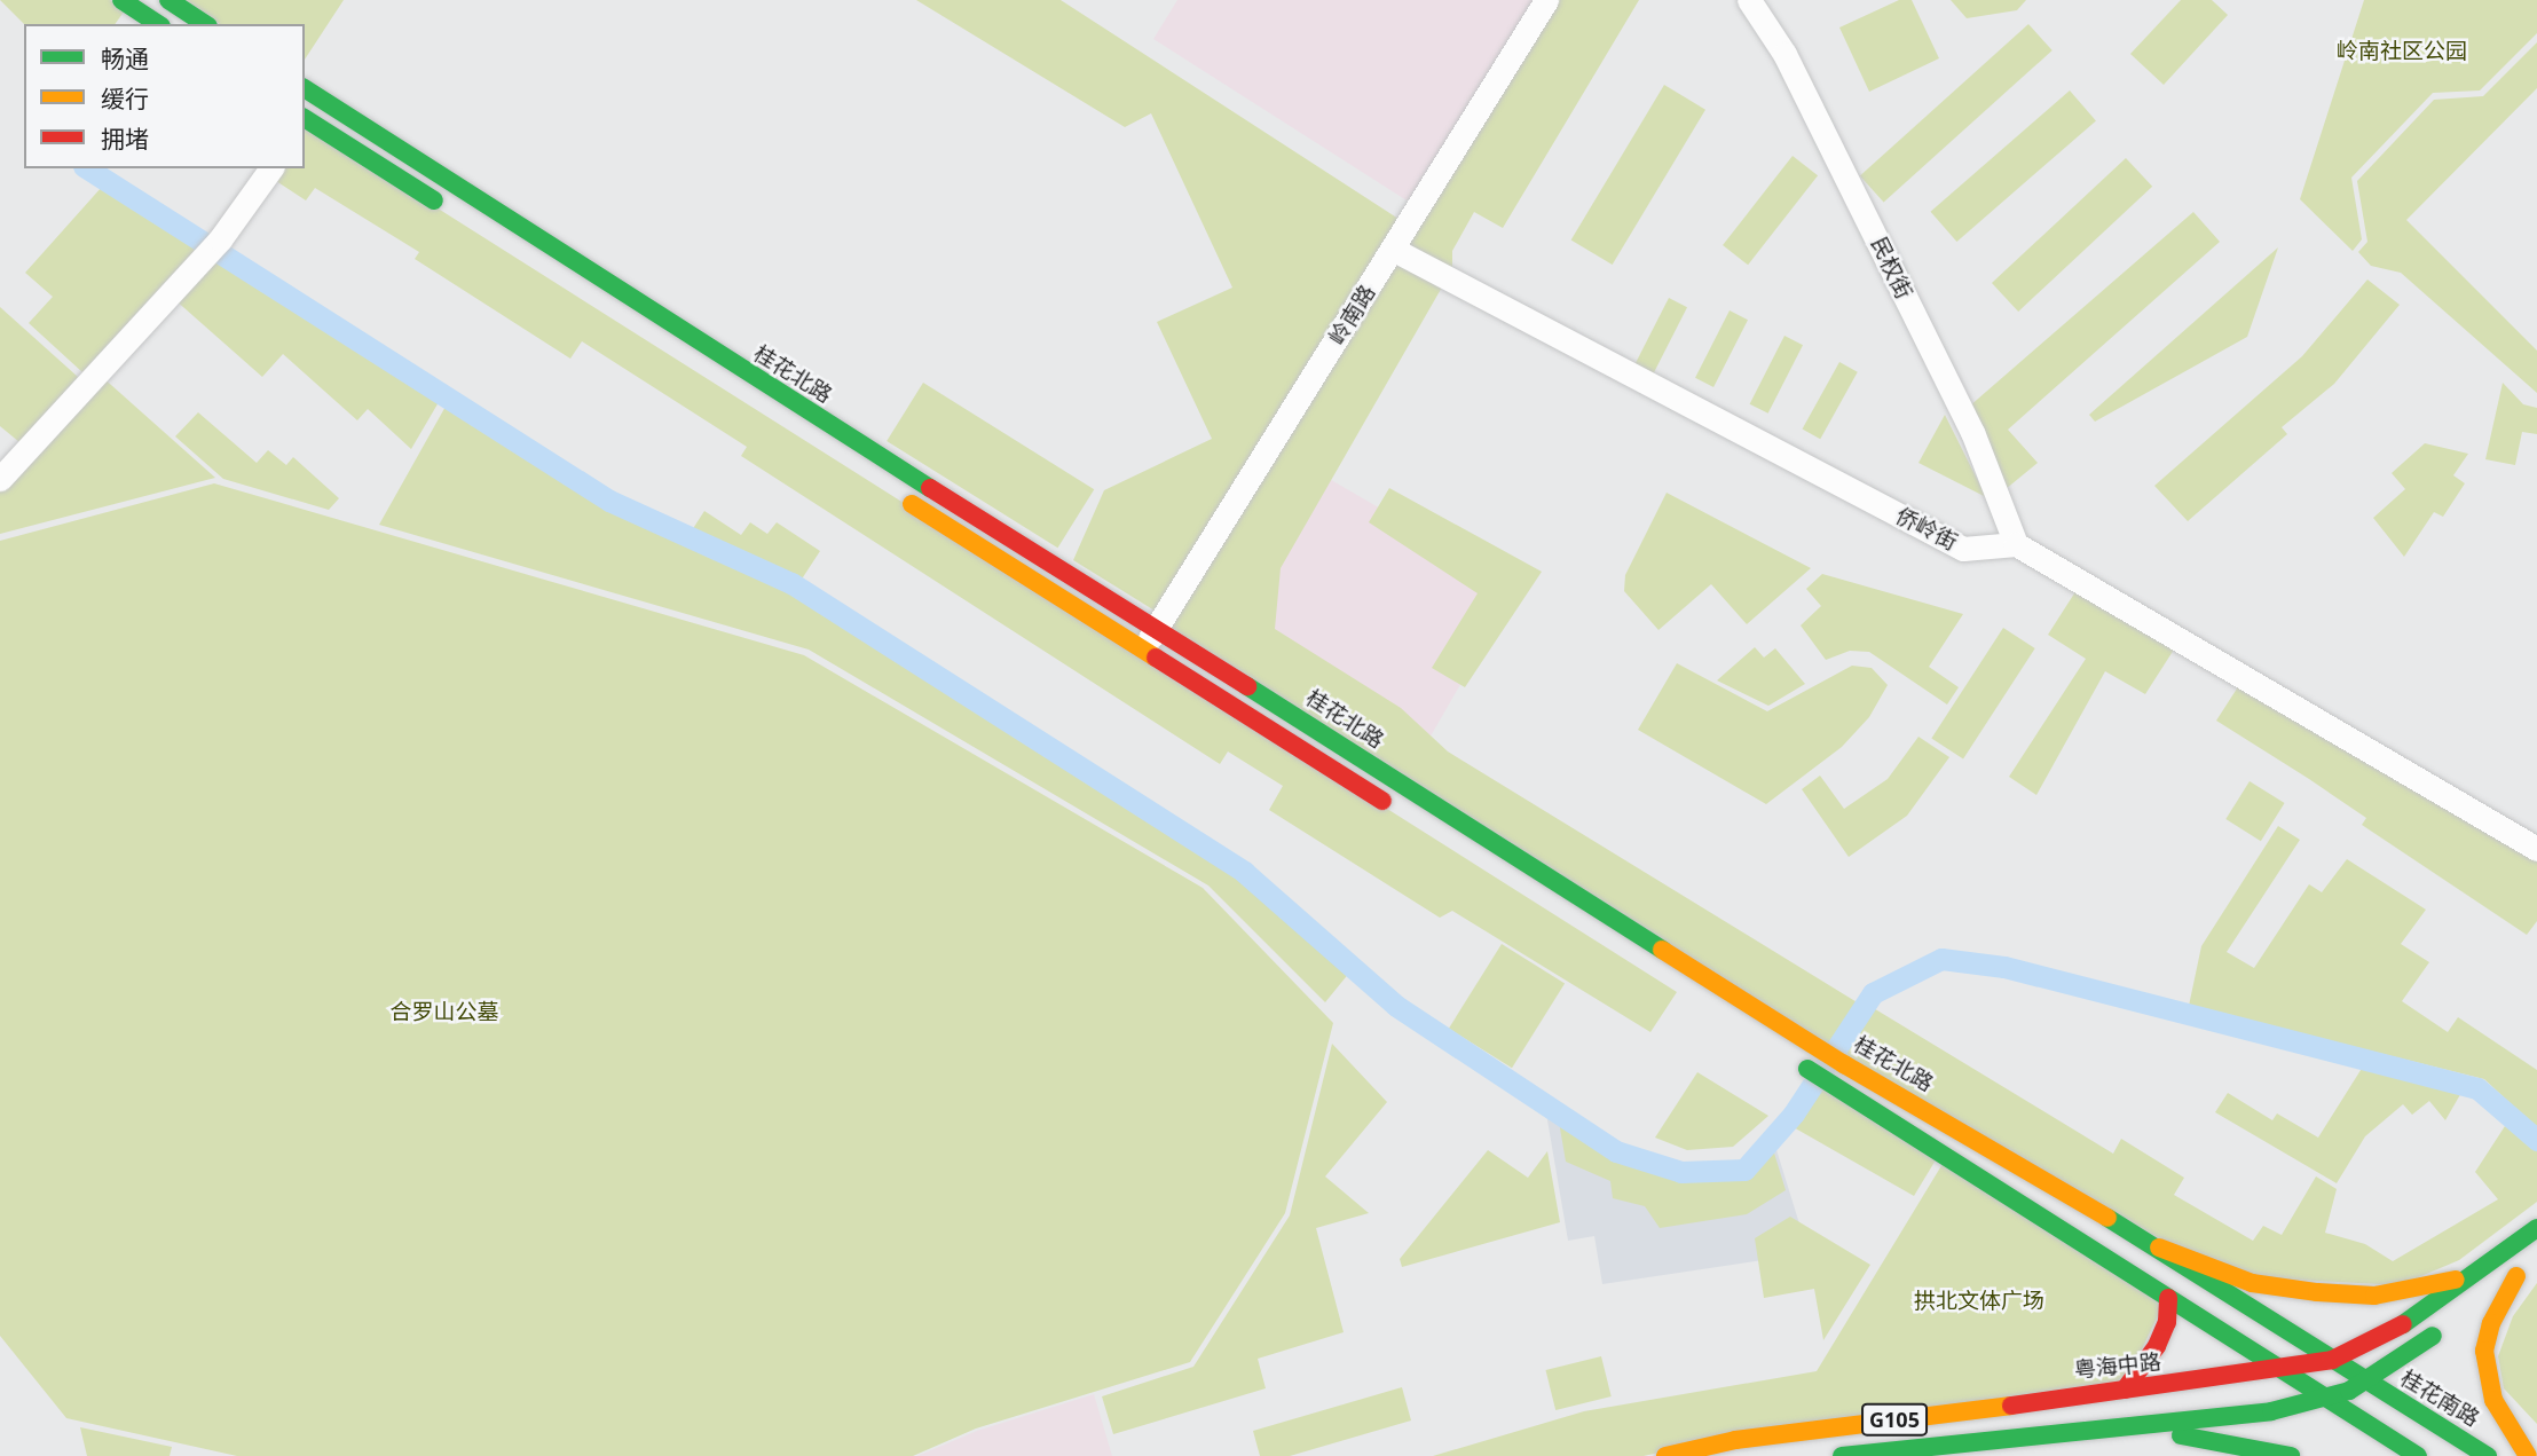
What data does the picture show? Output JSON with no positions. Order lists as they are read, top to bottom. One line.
{"streets":{"main road":["桂花北路","粤海中路","桂花南路","G105"],"street":["民权街","岭南路","侨岭街"]},"crossings":[["民权街","侨岭街"],["岭南路","桂花北路"],["岭南路","侨岭街"],["桂花北路","粤海中路"],["桂花北路","桂花南路"],["桂花北路","G105"],["桂花南路","G105"]],"parks":["岭南社区公园","合罗山公墓","拱北文体广场"],"legend":["畅通","缓行","拥堵"]}
